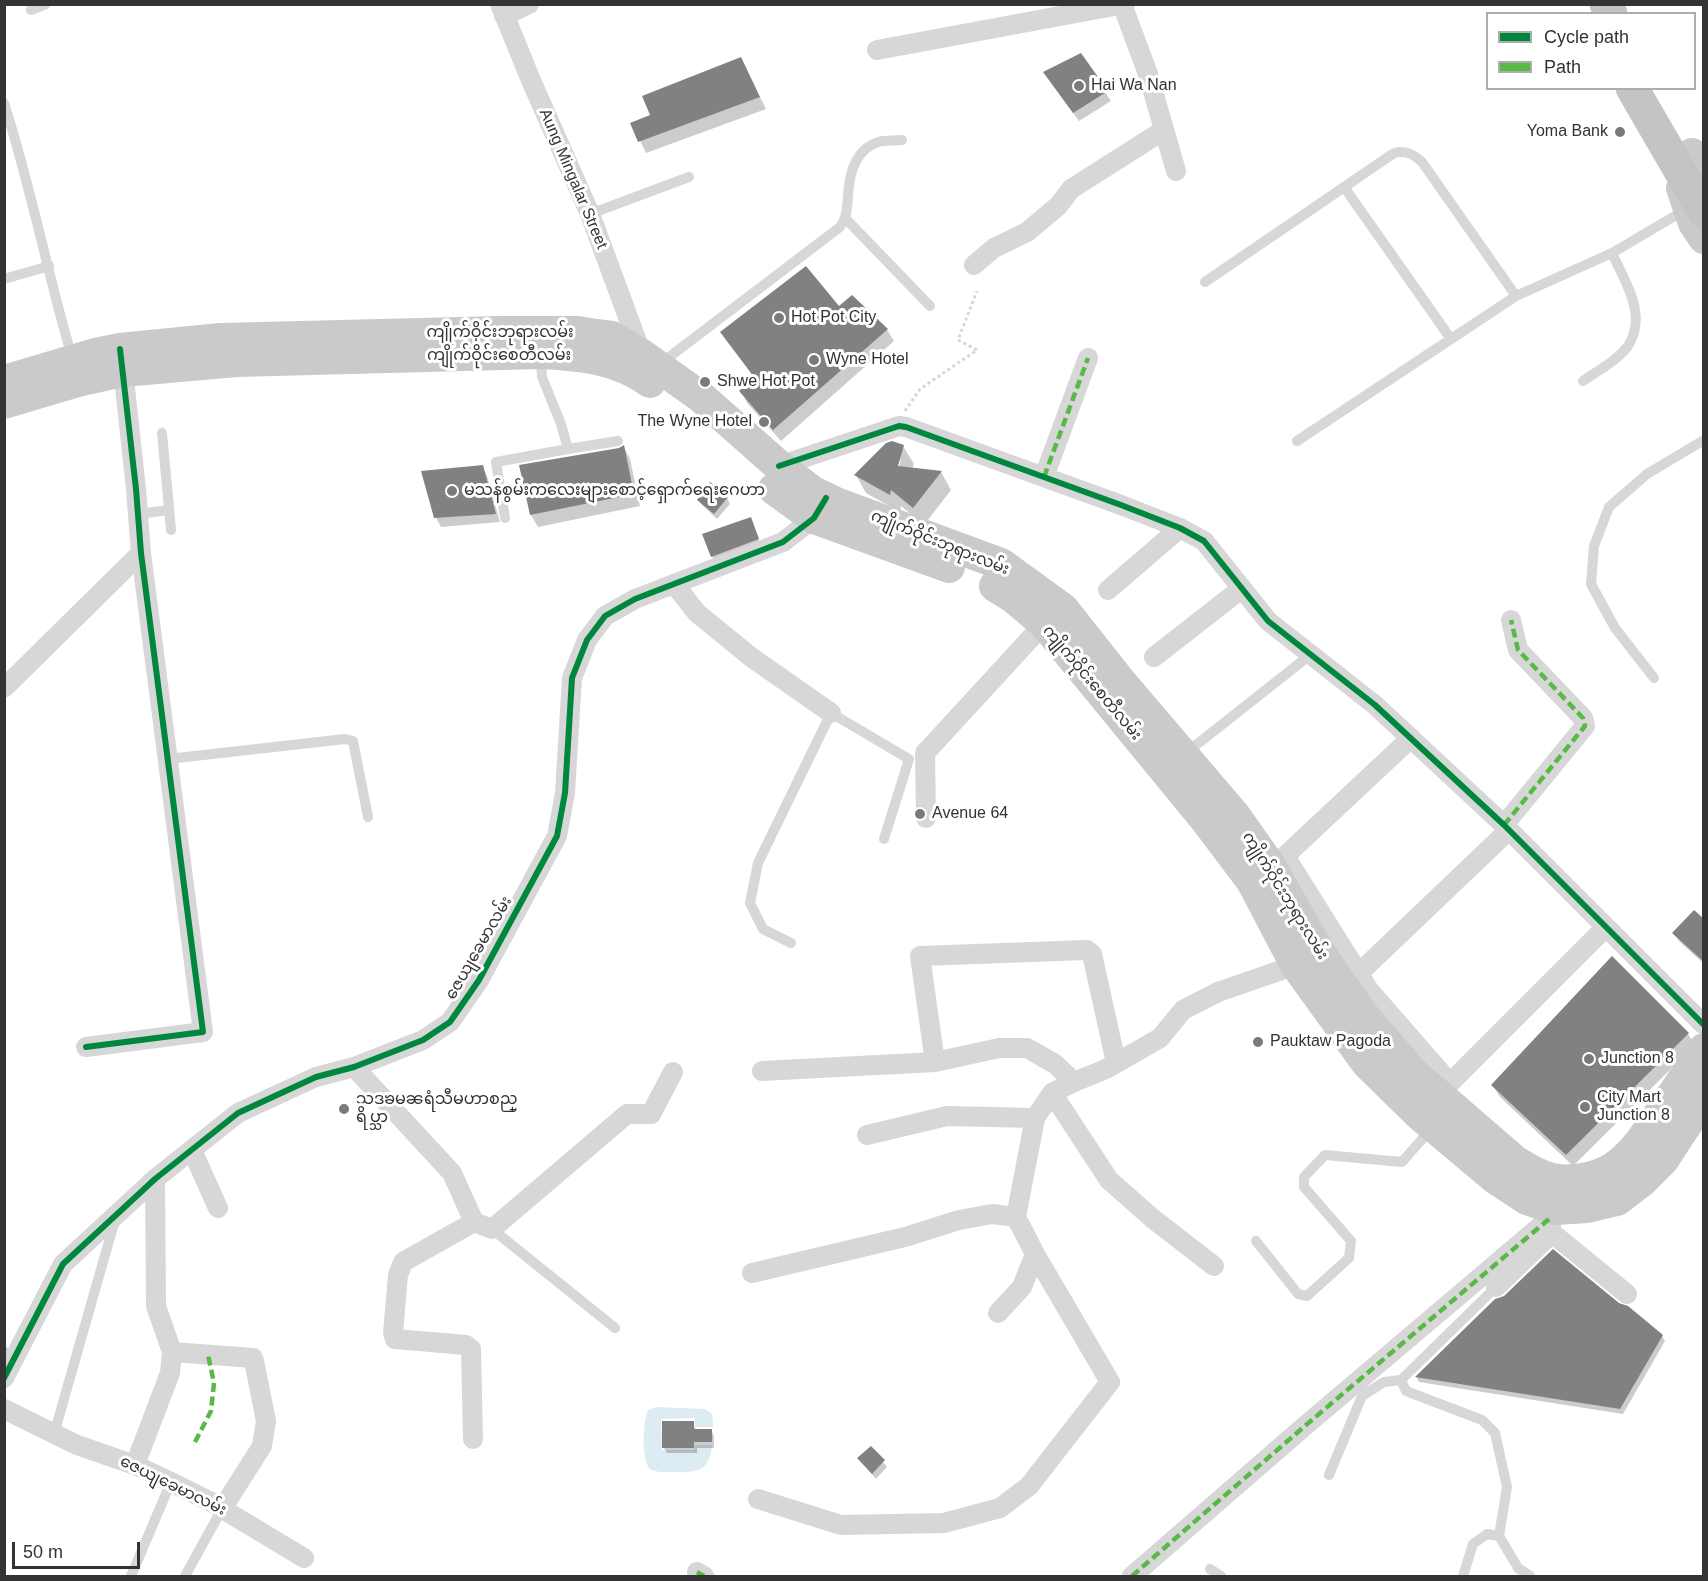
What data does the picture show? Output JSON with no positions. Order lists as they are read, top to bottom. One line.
{"streets":{"main road":["ကျိုက်ဝိုင်းဘုရားလမ်း","ကျိုက်ဝိုင်းစေတီလမ်း"],"street":["Aung Mingalar Street","ဇေယျခေမာလမ်း"]},"crossings":[["Aung Mingalar Street","ကျိုက်ဝိုင်းဘုရားလမ်း"],["Aung Mingalar Street","ကျိုက်ဝိုင်းစေတီလမ်း"],["ကျိုက်ဝိုင်းဘုရားလမ်း","ကျိုက်ဝိုင်းစေတီလမ်း"],["ကျိုက်ဝိုင်းဘုရားလမ်း","ဇေယျခေမာလမ်း"],["ကျိုက်ဝိုင်းစေတီလမ်း","ဇေယျခေမာလမ်း"]],"places":["Hai Wa Nan","Yoma Bank","Hot Pot City","Wyne Hotel","Shwe Hot Pot","The Wyne Hotel","မသန်စွမ်းကလေးများစောင့်ရှောက်ရေးဂေဟာ","Avenue 64","Pauktaw Pagoda","Junction 8","City Mart Junction 8","သဒၶမၼရံသီမဟာစည္ ရိပ္သာ"],"legend":["Cycle path","Path"],"scale_bar":"50 m"}
